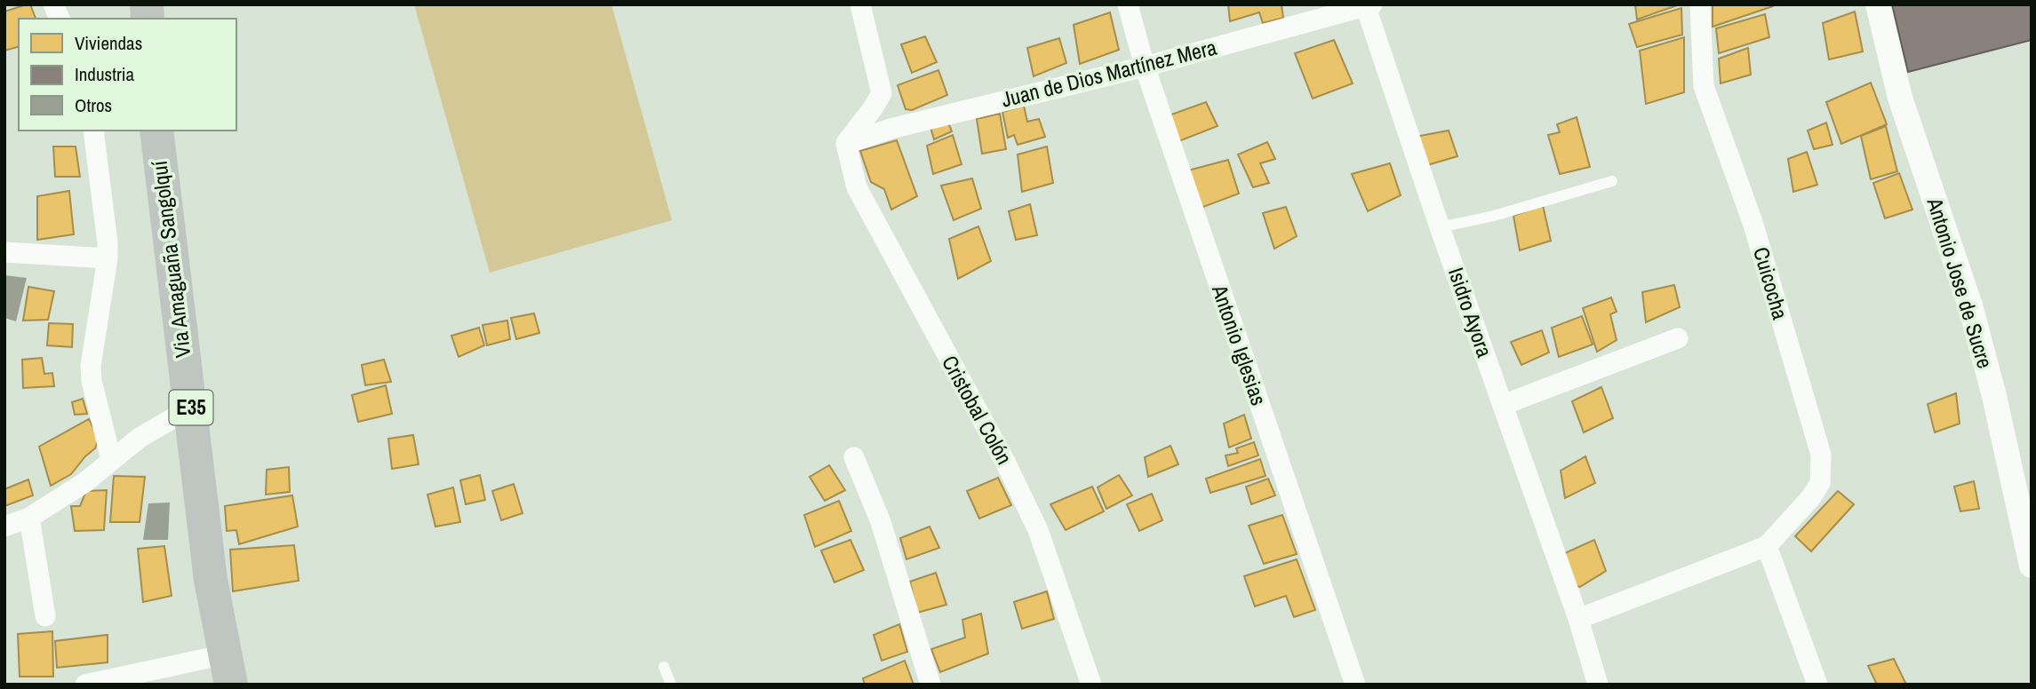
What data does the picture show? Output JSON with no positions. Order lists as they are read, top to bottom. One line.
{"streets":{"highway":["Via Amaguaña Sangolquí","E35"],"street":["Juan de Dios Martínez Mera","Cuicocha","Antonio Jose de Sucre","Isidro Ayora","Antonio Iglesias","Cristobal Colón"]},"crossings":[["Juan de Dios Martínez Mera","Isidro Ayora"],["Juan de Dios Martínez Mera","Antonio Iglesias"],["Juan de Dios Martínez Mera","Cristobal Colón"]],"legend":["Viviendas","Industria","Otros"]}
